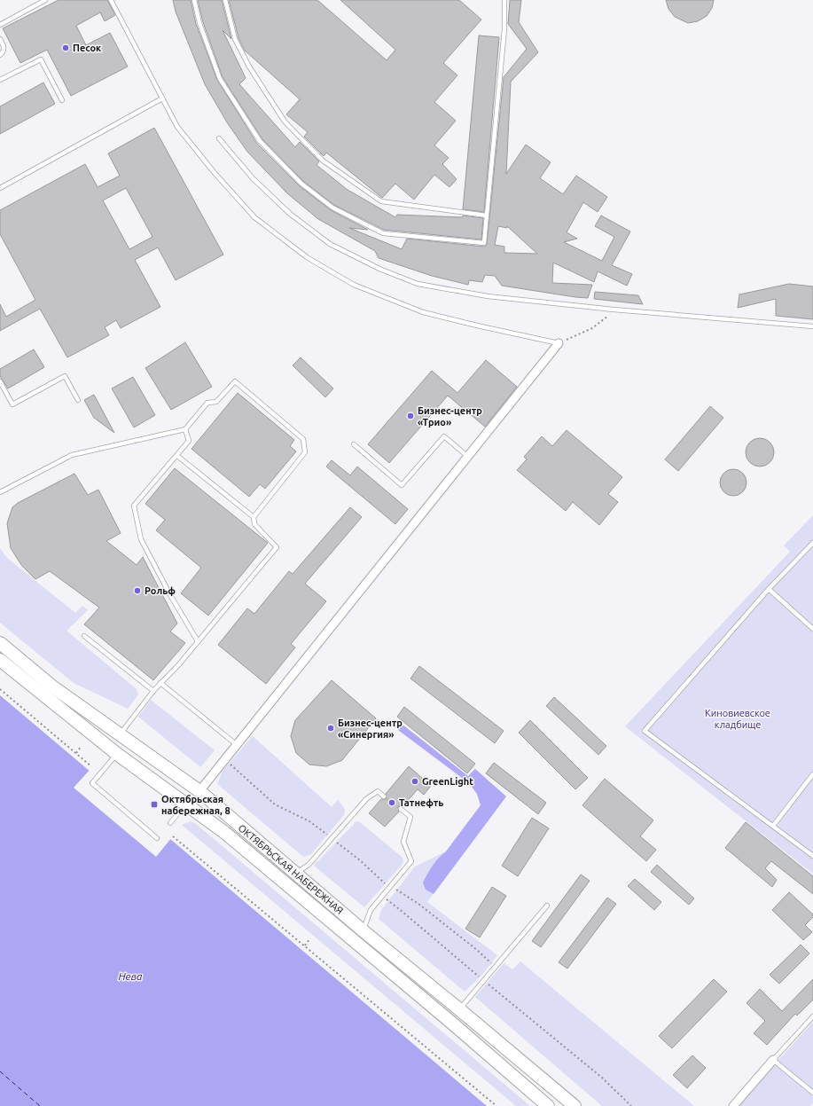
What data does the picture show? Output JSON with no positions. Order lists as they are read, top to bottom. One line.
{"streets":{"main road":["ОКТЯБРЬСКАЯ НАБЕРЕЖНАЯ"]},"water":["Нева"],"parks":["Киновиевское кладбище"],"places":{"other":["Песок","Бизнес-центр «Трио»","Рольф","Бизнес-центр «Синергия»","GreenLight","Татнефть"],"transit":["Октябрьская набережная, 8"]}}
